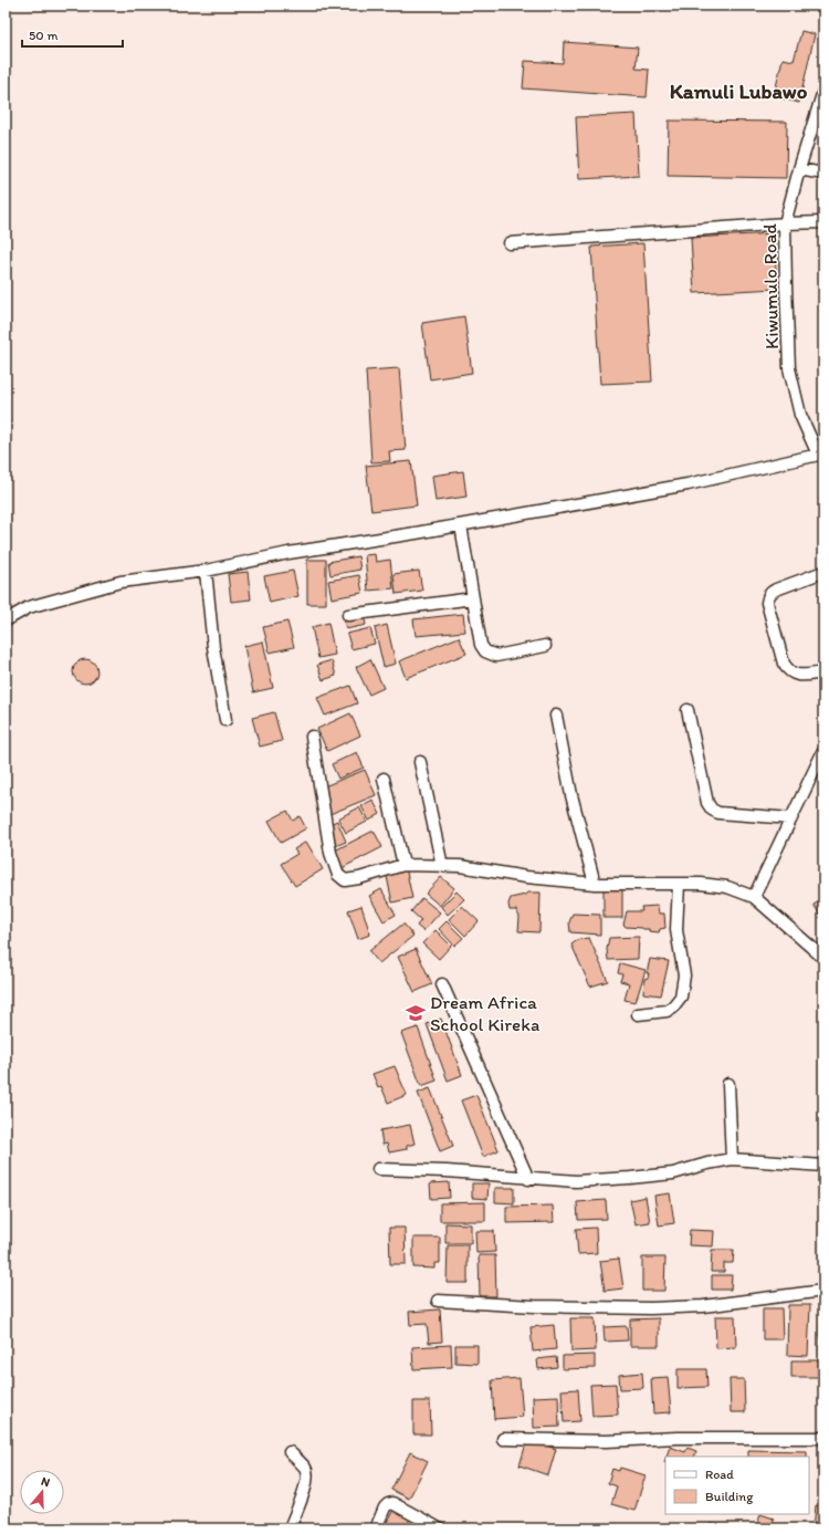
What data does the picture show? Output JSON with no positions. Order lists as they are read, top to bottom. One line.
{"streets":{"street":["Kiwumulo Road"]},"districts":["Kamuli Lubawo"],"places":{"school or university":["Dream Africa School Kireka"]},"legend":["Road","Building"],"scale_bar":"50 m","north":"top"}
